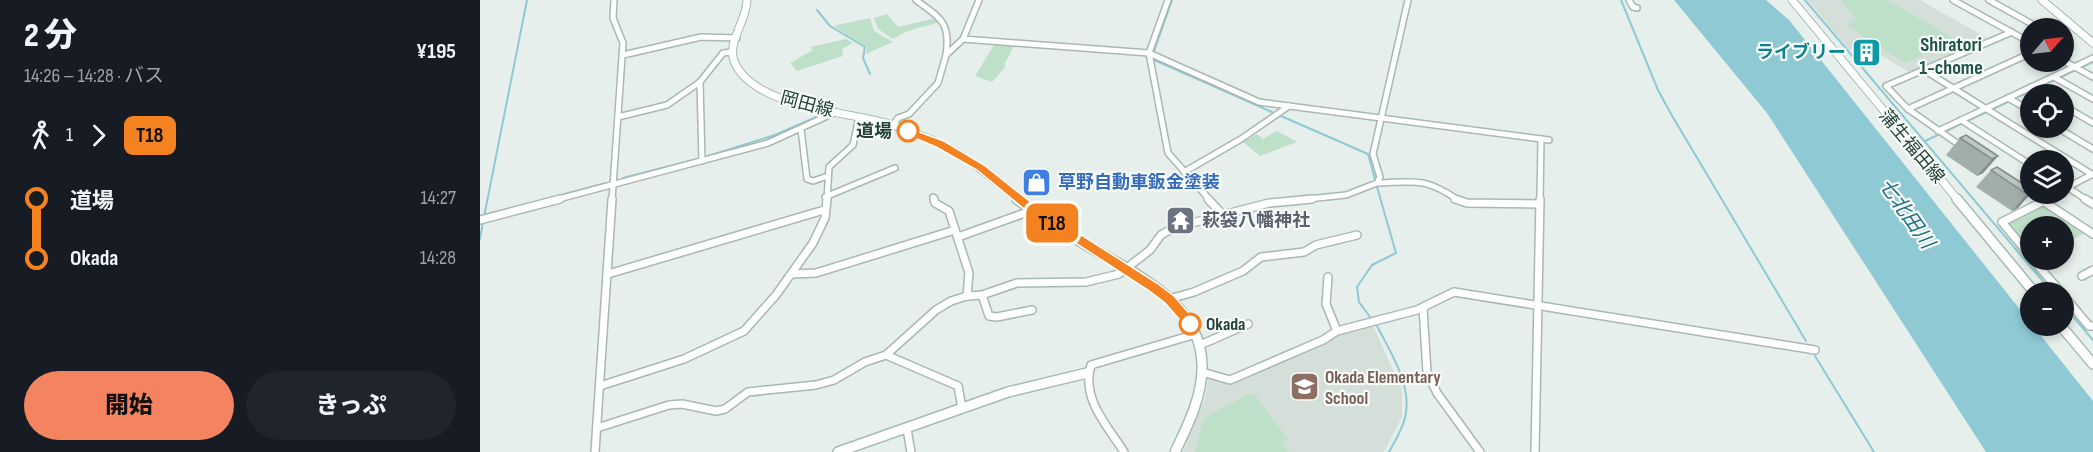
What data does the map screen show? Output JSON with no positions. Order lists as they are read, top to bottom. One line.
{"streets":{"street":["岡田線","蒲生福田線"]},"districts":["Shiratori 1-chome"],"water":["七北田川"],"places":{"building":["ライブリー"],"other":["道場","Okada"],"shop":["草野自動車鈑金塗装"],"temple":["萩袋八幡神社"],"school or university":["Okada Elementary School"]},"lines":["bus line T18"],"north":"top right","page":{"heading":["2 分","14:26 – 14:28 · バス","¥195"],"on_map":"T18","map_buttons":["+","−"],"legs":["1","T18"],"list":[{"name":"道場","value":"14:27"},{"name":"Okada","value":"14:28"}],"buttons":["開始","きっぷ"]}}
